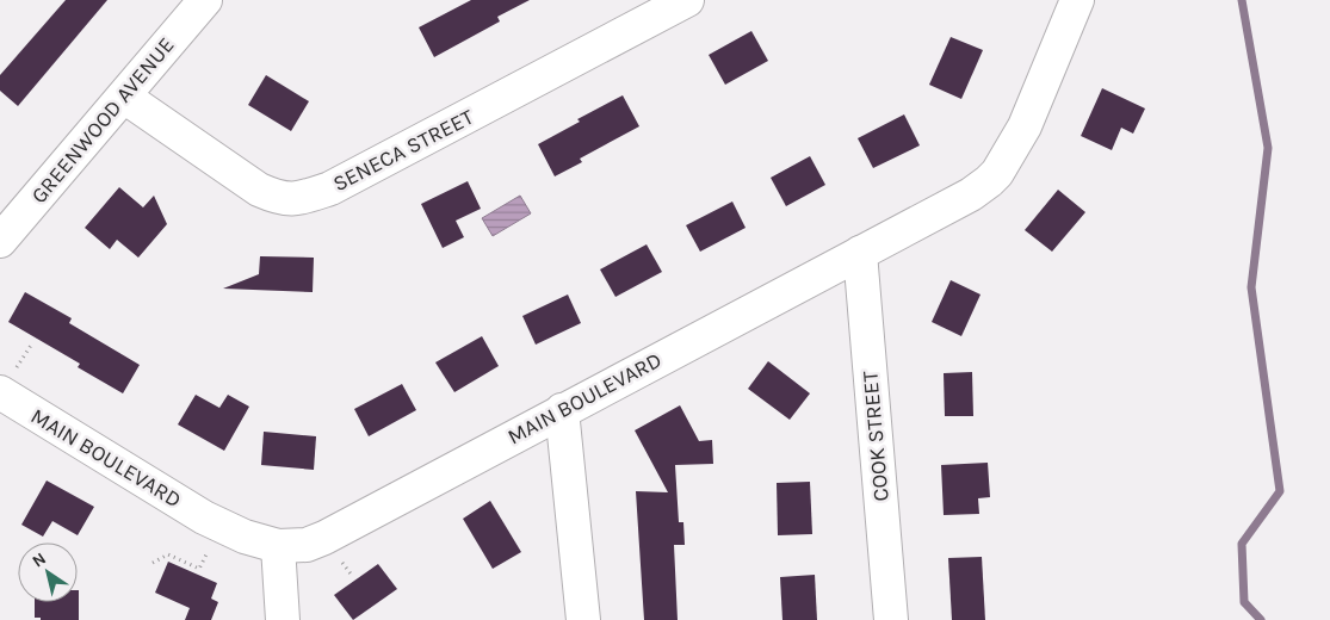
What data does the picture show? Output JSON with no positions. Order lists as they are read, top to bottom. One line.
{"streets":{"street":["GREENWOOD AVENUE","SENECA STREET","MAIN BOULEVARD","COOK STREET"]},"crossings":[["GREENWOOD AVENUE","SENECA STREET"],["MAIN BOULEVARD","COOK STREET"]],"north":"top left"}
